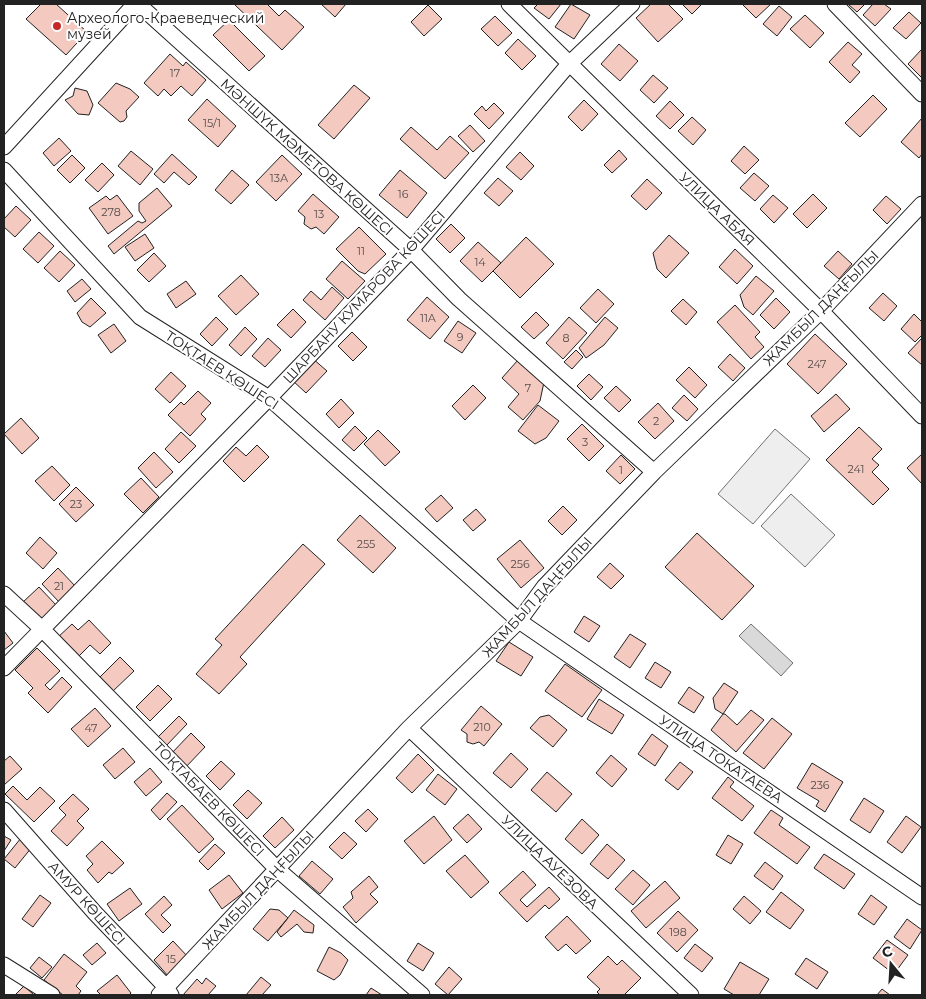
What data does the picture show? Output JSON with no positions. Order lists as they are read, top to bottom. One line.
{"streets":{"street":["МӘНШҮК МӘМЕТОВА КӨШЕСІ","УЛИЦА АБАЯ","ШАРБАНУ КУМАРОВА КӨШЕСІ","ЖАМБЫЛ ДАҢҒЫЛЫ","ТОҚТАЕВ КӨШЕСІ","УЛИЦА ТОКАТАЕВА","ТОҚТАБАЕВ КӨШЕСІ","УЛИЦА АУЕЗОВА","АМУР КӨШЕСІ"]},"crossings":[["МӘНШҮК МӘМЕТОВА КӨШЕСІ","ШАРБАНУ КУМАРОВА КӨШЕСІ"],["МӘНШҮК МӘМЕТОВА КӨШЕСІ","ЖАМБЫЛ ДАҢҒЫЛЫ"],["УЛИЦА АБАЯ","ШАРБАНУ КУМАРОВА КӨШЕСІ"],["УЛИЦА АБАЯ","ЖАМБЫЛ ДАҢҒЫЛЫ"],["ШАРБАНУ КУМАРОВА КӨШЕСІ","ТОҚТАЕВ КӨШЕСІ"],["ШАРБАНУ КУМАРОВА КӨШЕСІ","ТОҚТАБАЕВ КӨШЕСІ"],["ЖАМБЫЛ ДАҢҒЫЛЫ","ТОҚТАЕВ КӨШЕСІ"],["ЖАМБЫЛ ДАҢҒЫЛЫ","УЛИЦА ТОКАТАЕВА"],["ЖАМБЫЛ ДАҢҒЫЛЫ","ТОҚТАБАЕВ КӨШЕСІ"],["ЖАМБЫЛ ДАҢҒЫЛЫ","УЛИЦА АУЕЗОВА"],["ЖАМБЫЛ ДАҢҒЫЛЫ","АМУР КӨШЕСІ"],["ТОҚТАЕВ КӨШЕСІ","УЛИЦА ТОКАТАЕВА"]],"places":["Археолого-Краеведческий музей"],"house_numbers":["17","15/1","13А","16","278","13","11","14","11А","9","8","247","7","2","3","241","1","23","255","256","21","210","47","236","198","15"],"north":"top"}
